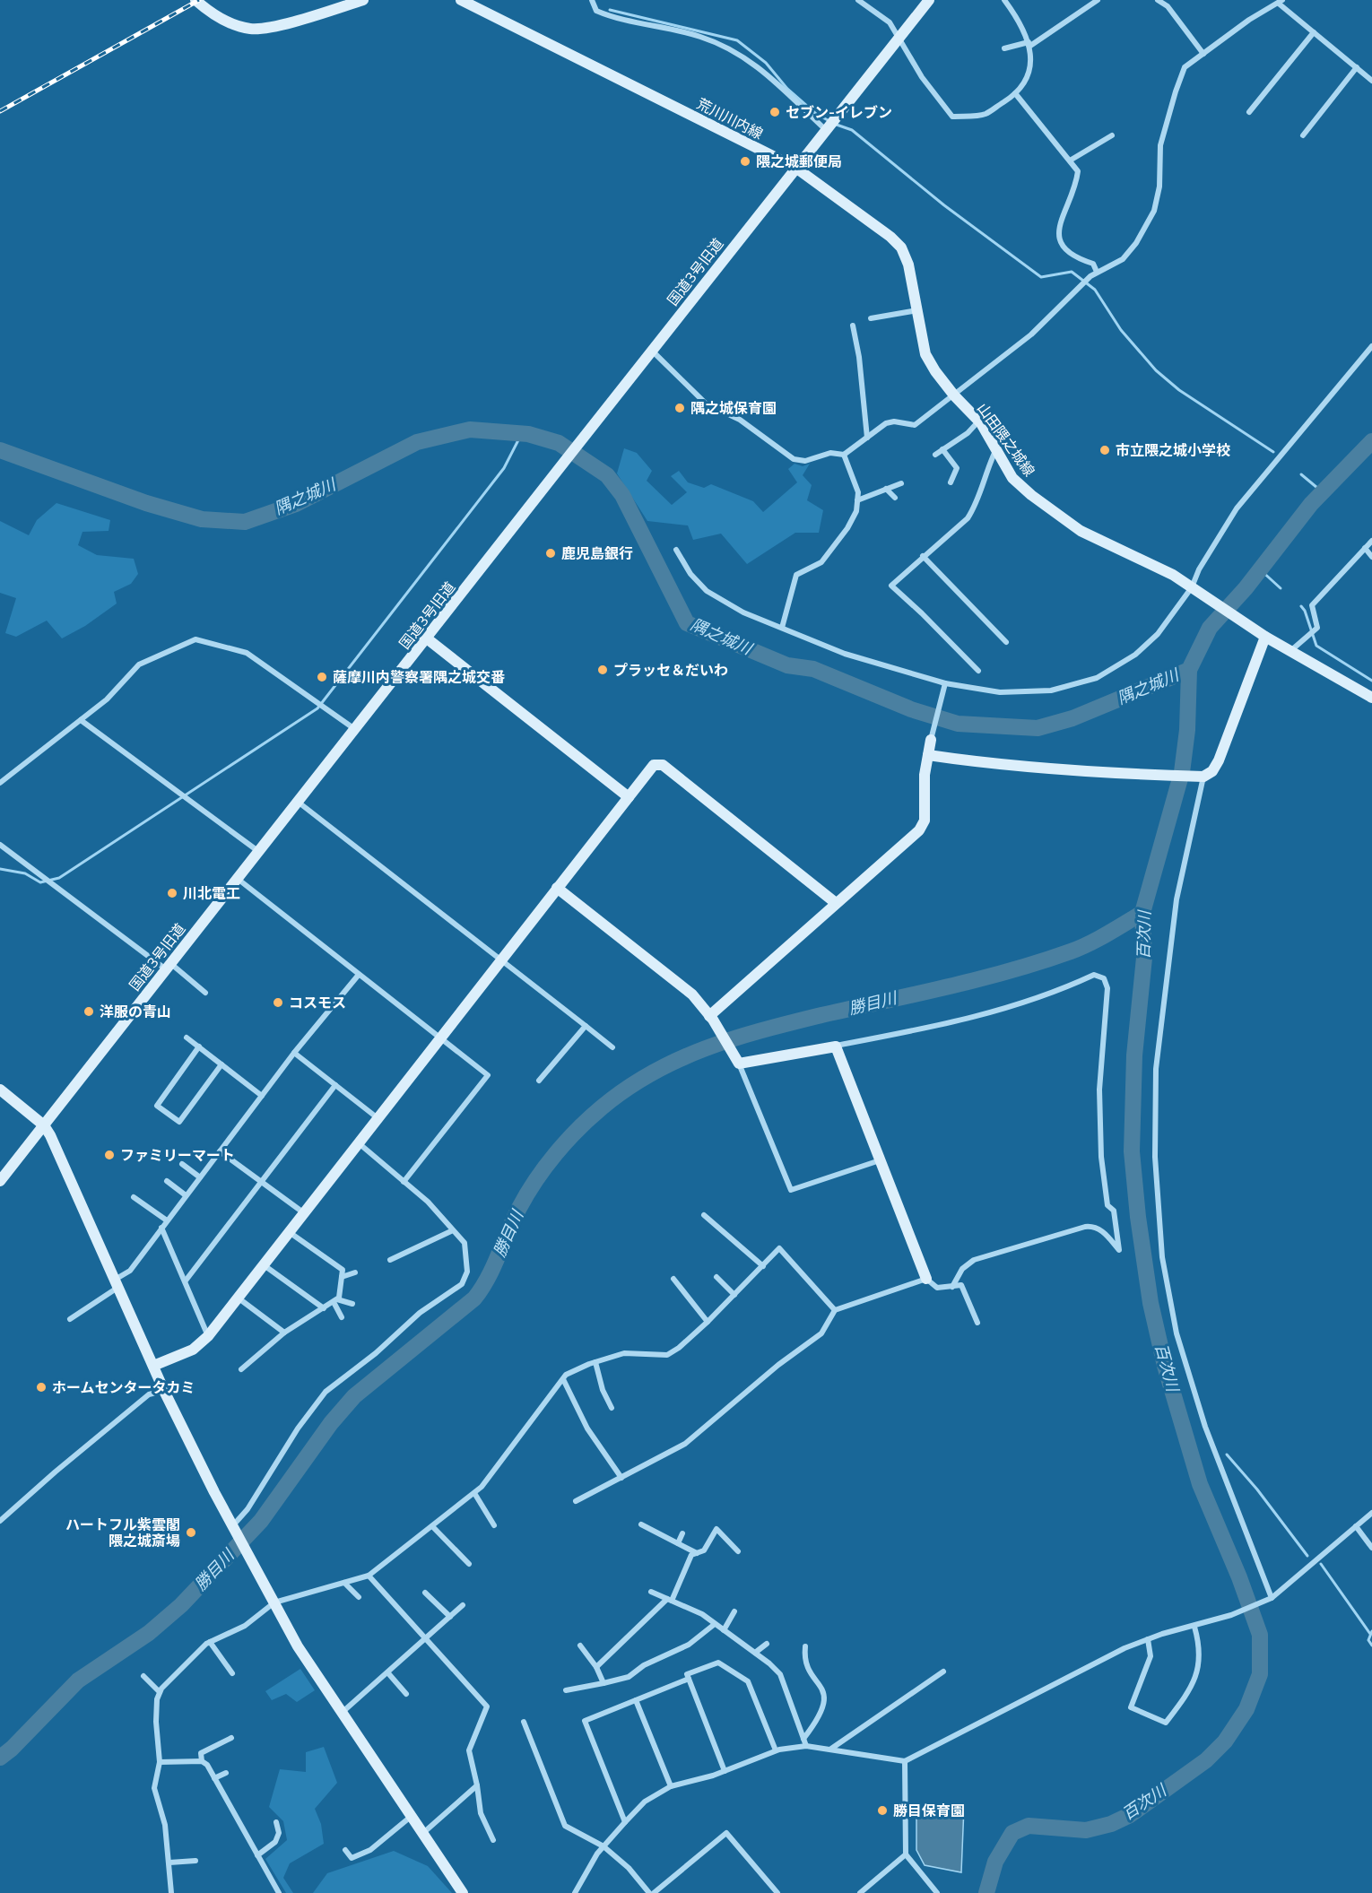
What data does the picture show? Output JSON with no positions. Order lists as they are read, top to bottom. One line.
{"streets":{"street":["荒川川内線","国道3号旧道","山田隈之城線"]},"crossings":[["荒川川内線","国道3号旧道"],["荒川川内線","山田隈之城線"],["国道3号旧道","山田隈之城線"]],"water":["隅之城川","百次川","勝目川"],"places":["セブン-イレブン","隈之城郵便局","隅之城保育園","市立隈之城小学校","鹿児島銀行","プラッセ＆だいわ","薩摩川内警察署隅之城交番","川北電工","コスモス","洋服の青山","ファミリーマート","ホームセンタータカミ","ハートフル紫雲閣 隈之城斎場","勝目保育園"]}
